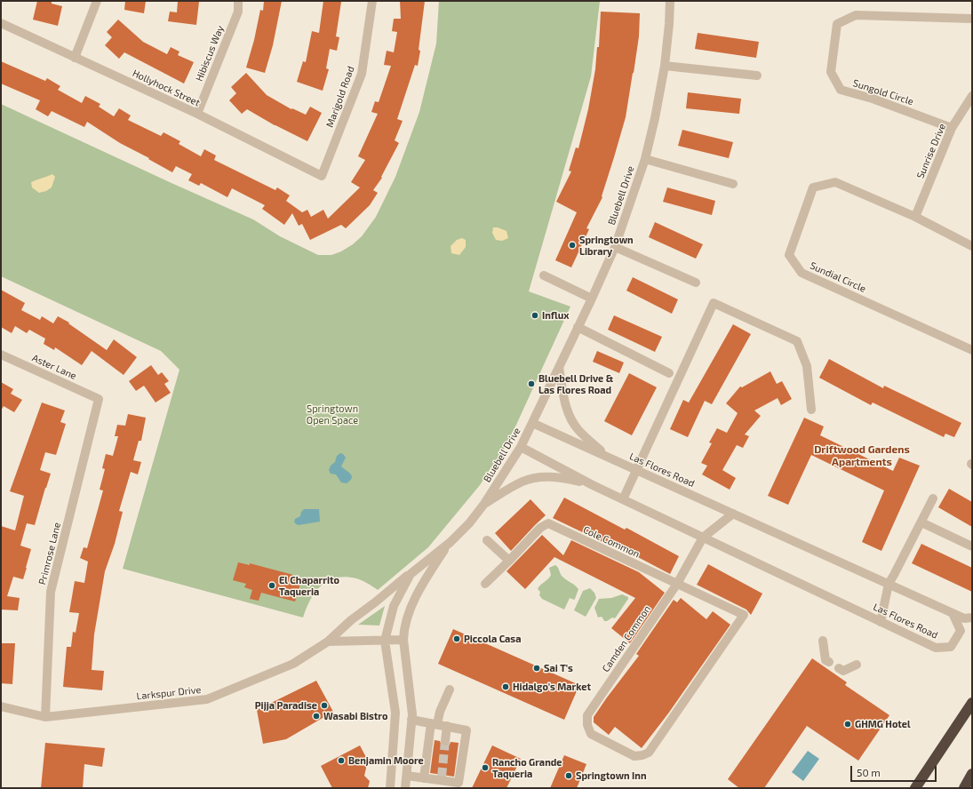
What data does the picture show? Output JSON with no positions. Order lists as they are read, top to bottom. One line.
{"streets":{"street":["Hibiscus Way","Hollyhock Street","Sungold Circle","Marigold Road","Sunrise Drive","Bluebell Drive","Sundial Circle","Aster Lane","Las Flores Road","Cole Common","Primrose Lane","Camden Common","Larkspur Drive"]},"crossings":[["Hibiscus Way","Hollyhock Street"],["Hollyhock Street","Marigold Road"],["Sungold Circle","Sunrise Drive"],["Sunrise Drive","Sundial Circle"],["Bluebell Drive","Las Flores Road"],["Bluebell Drive","Larkspur Drive"],["Aster Lane","Primrose Lane"],["Las Flores Road","Camden Common"],["Cole Common","Camden Common"],["Primrose Lane","Larkspur Drive"]],"districts":["Driftwood Gardens Apartments"],"parks":["Springtown Open Space"],"places":["Springtown Library","Influx","Bluebell Drive & Las Flores Road","El Chaparrito Taqueria","Piccola Casa","Sai T's","Hidalgo's Market","Pijja Paradise","Wasabi Bistro","GHMG Hotel","Benjamin Moore","Rancho Grande Taqueria","Springtown Inn"],"scale_bar":"50 m"}
